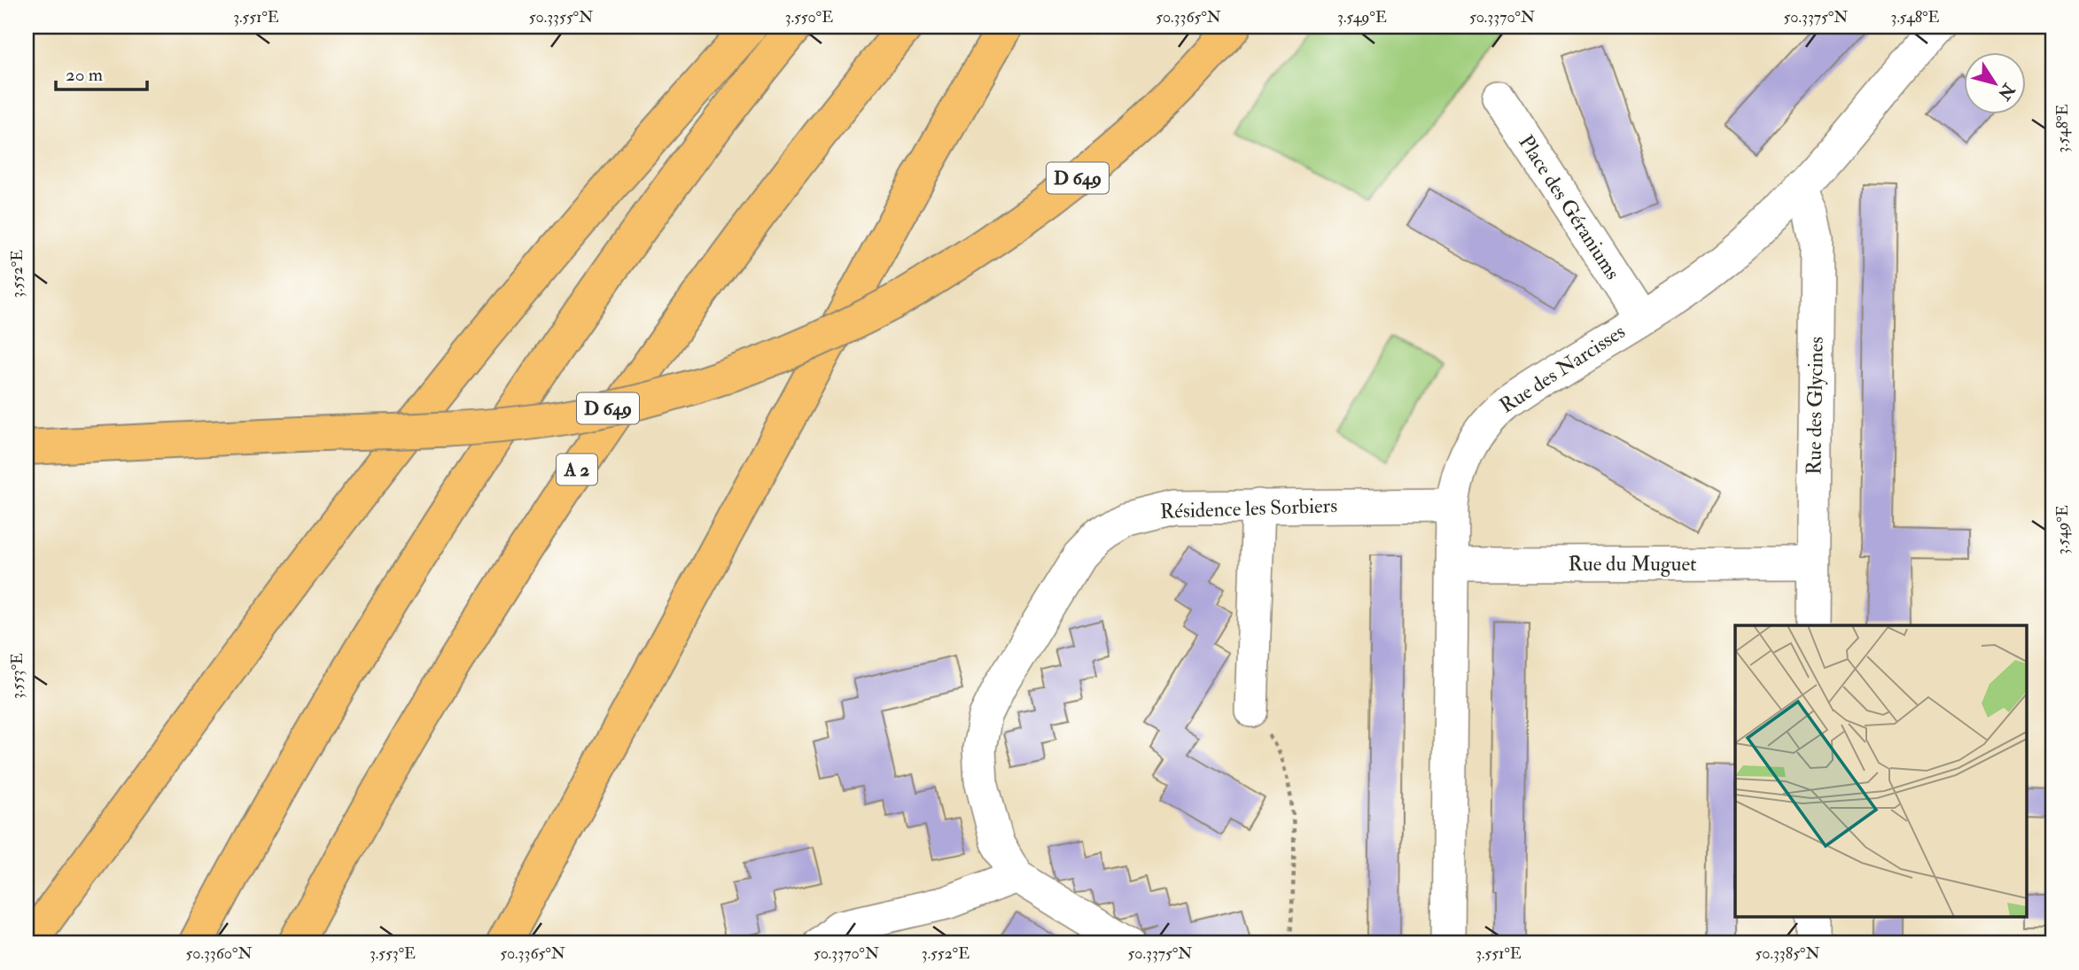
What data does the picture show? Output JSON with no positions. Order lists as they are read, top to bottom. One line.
{"streets":{"highway":["D 649","A 2"],"street":["Place des Géraniums","Rue des Narcisses","Rue des Glycines","Résidence les Sorbiers","Rue du Muguet"]},"crossings":[["Place des Géraniums","Rue des Narcisses"],["Rue des Narcisses","Rue des Glycines"],["Rue des Narcisses","Résidence les Sorbiers"],["Rue des Narcisses","Rue du Muguet"],["Rue des Glycines","Rue du Muguet"]],"scale_bar":"20 m","north":"bottom right","coordinates":["3.551°E","50.3355°N","3.550°E","50.3365°N","3.549°E","50.3370°N","50.3375°N","3.548°E","3.552°E","3.553°E","50.3360°N","50.3385°N"]}
